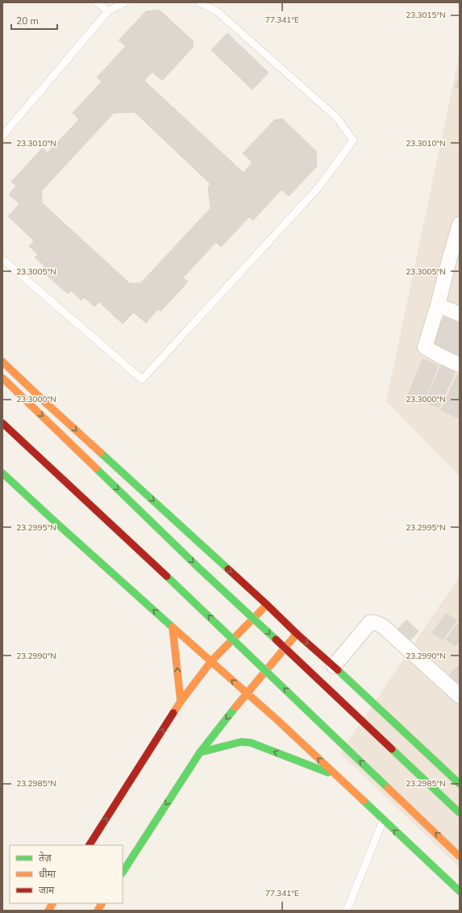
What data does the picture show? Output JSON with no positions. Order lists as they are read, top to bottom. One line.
{"legend":["तेज़","धीमा","जाम"],"scale_bar":"20 m","coordinates":["23.3015°N","77.341°E","23.3010°N","23.3005°N","23.3000°N","23.2995°N","23.2990°N","23.2985°N"]}
